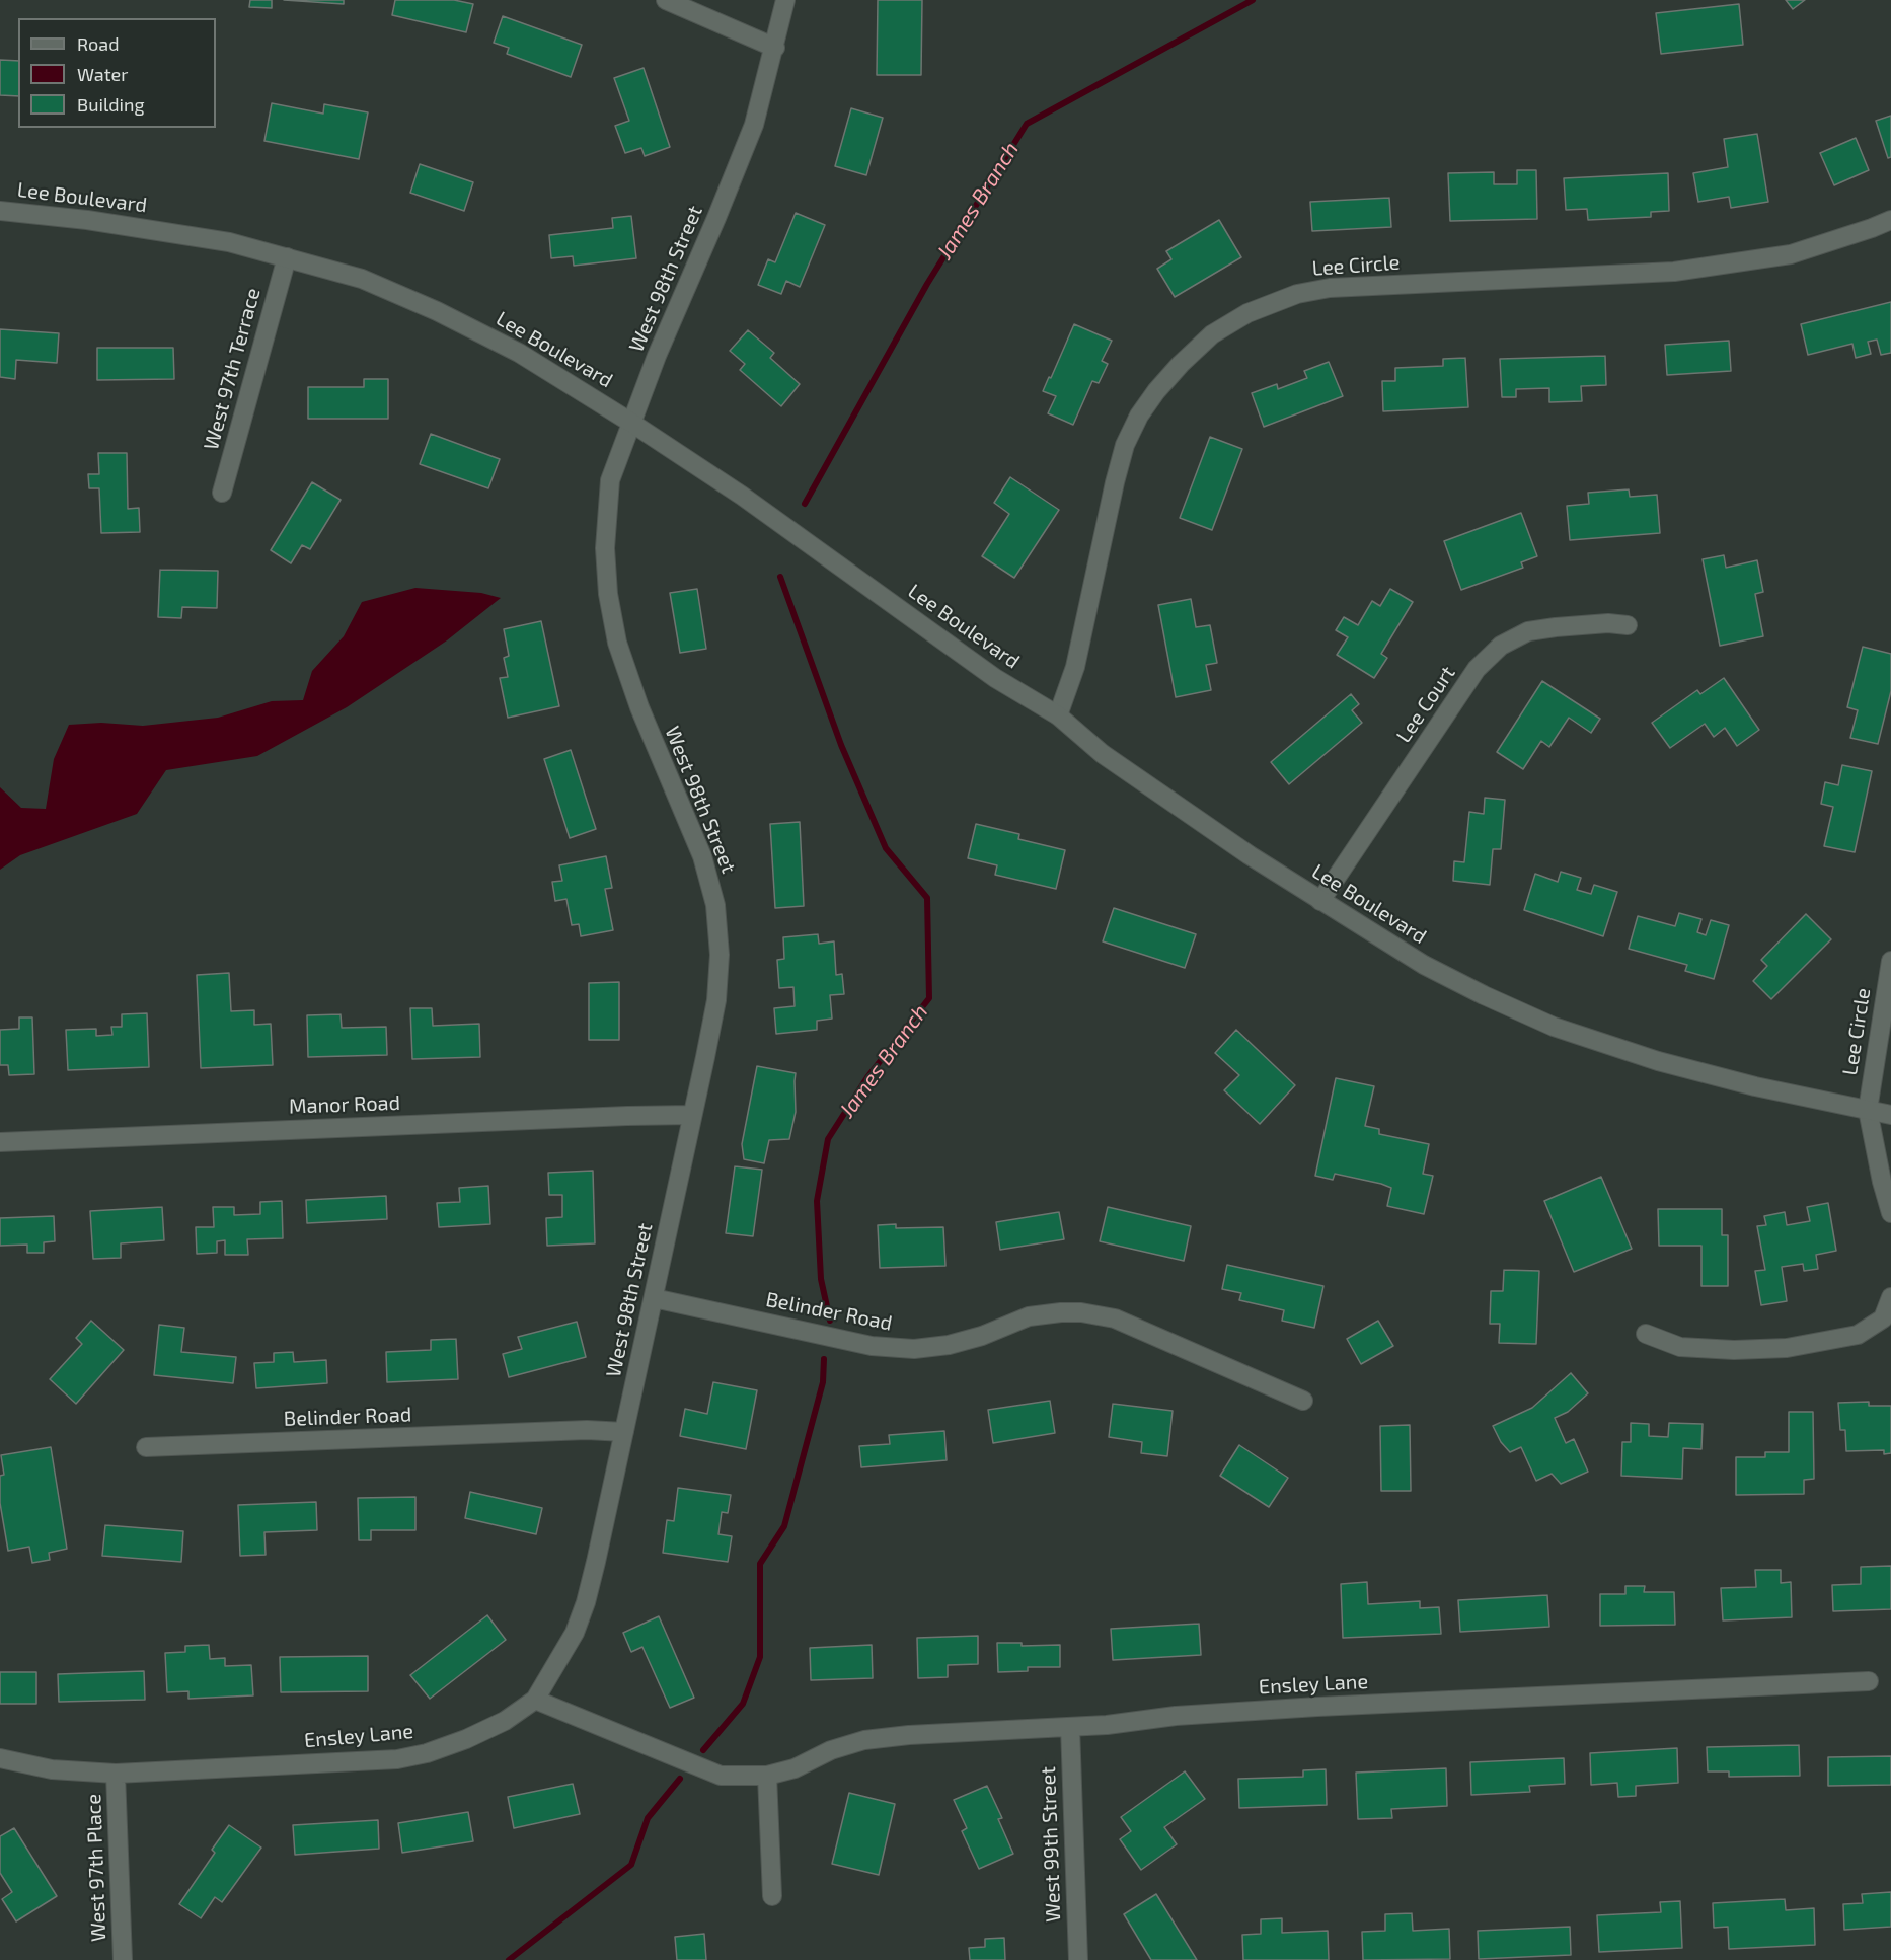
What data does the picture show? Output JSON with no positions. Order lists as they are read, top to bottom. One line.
{"streets":{"street":["Lee Boulevard","Lee Circle","West 98th Street","West 97th Terrace","Lee Court","Manor Road","Belinder Road","Ensley Lane","West 99th Street","West 97th Place"]},"crossings":[["Lee Boulevard","Lee Circle"],["Lee Boulevard","West 98th Street"],["Lee Boulevard","West 97th Terrace"],["Lee Boulevard","Lee Court"],["West 98th Street","Manor Road"],["West 98th Street","Belinder Road"],["West 98th Street","Ensley Lane"],["Ensley Lane","West 99th Street"],["Ensley Lane","West 97th Place"]],"water":["James Branch"],"legend":["Road","Water","Building"]}
